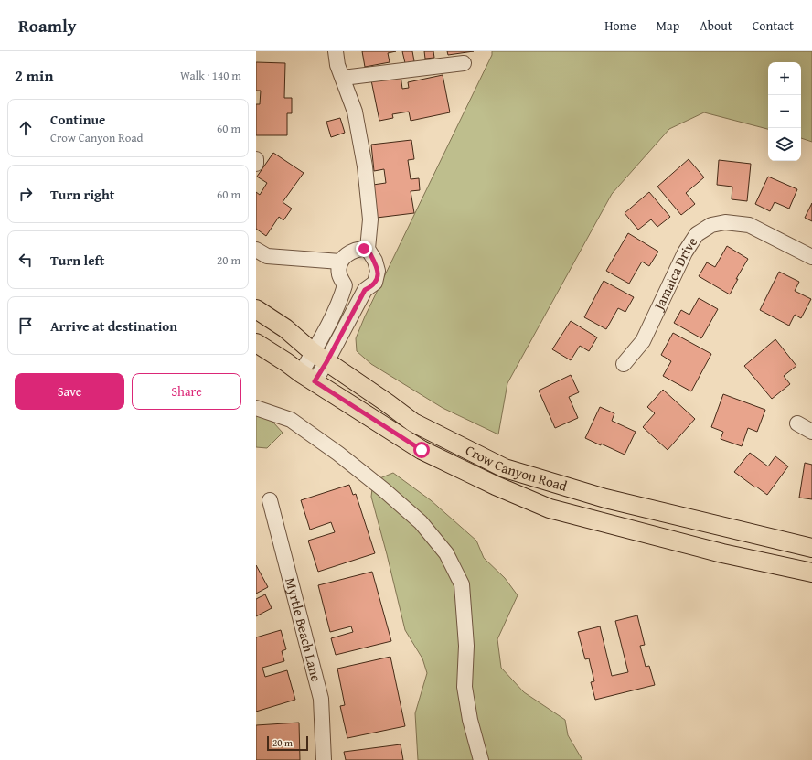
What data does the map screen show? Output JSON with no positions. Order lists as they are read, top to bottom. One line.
{"streets":{"main road":["Crow Canyon Road"],"street":["Jamaica Drive","Myrtle Beach Lane"]},"scale_bar":"20 m","page":{"header":"Roamly","nav":["Home","Map","About","Contact"],"heading":["2 min","Walk · 140 m"],"map_buttons":["+","−"],"list":[["Continue","Crow Canyon Road","60 m"],["Turn right","60 m"],["Turn left","20 m"],"Arrive at destination"],"buttons":["Save","Share"],"scale":"20 m"}}
